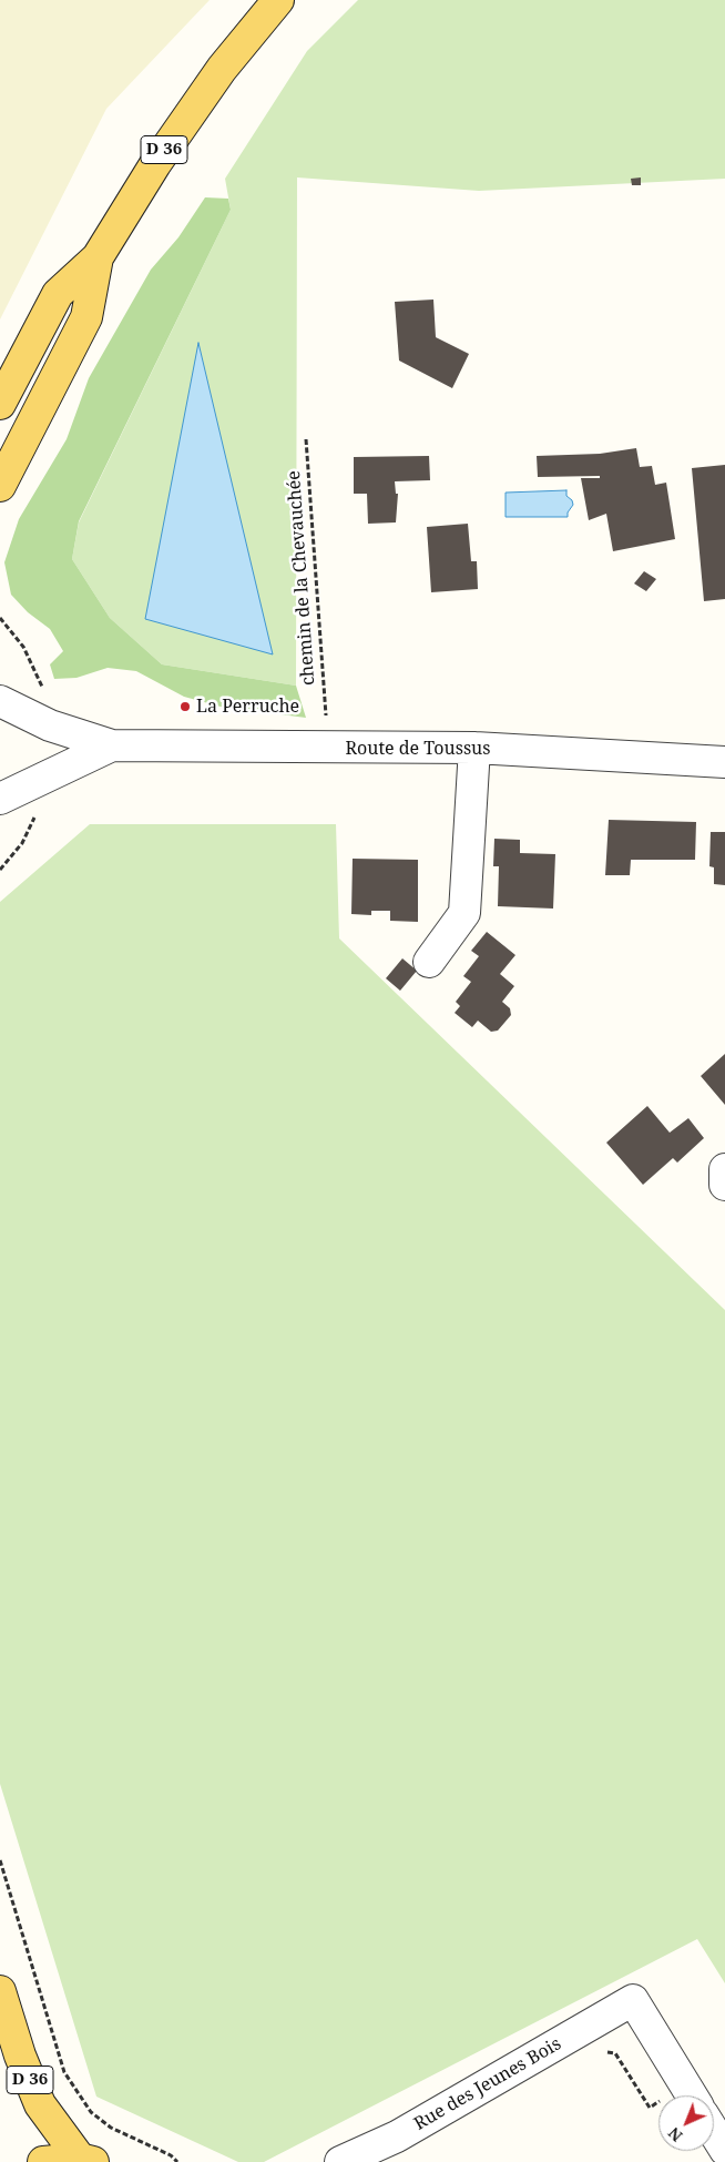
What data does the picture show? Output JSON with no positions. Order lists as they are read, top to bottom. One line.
{"streets":{"main road":["D 36"],"street":["Route de Toussus","Rue des Jeunes Bois"],"path":["chemin de la Chevauchée"]},"crossings":[["chemin de la Chevauchée","Route de Toussus"]],"places":["La Perruche"],"north":"bottom left"}
